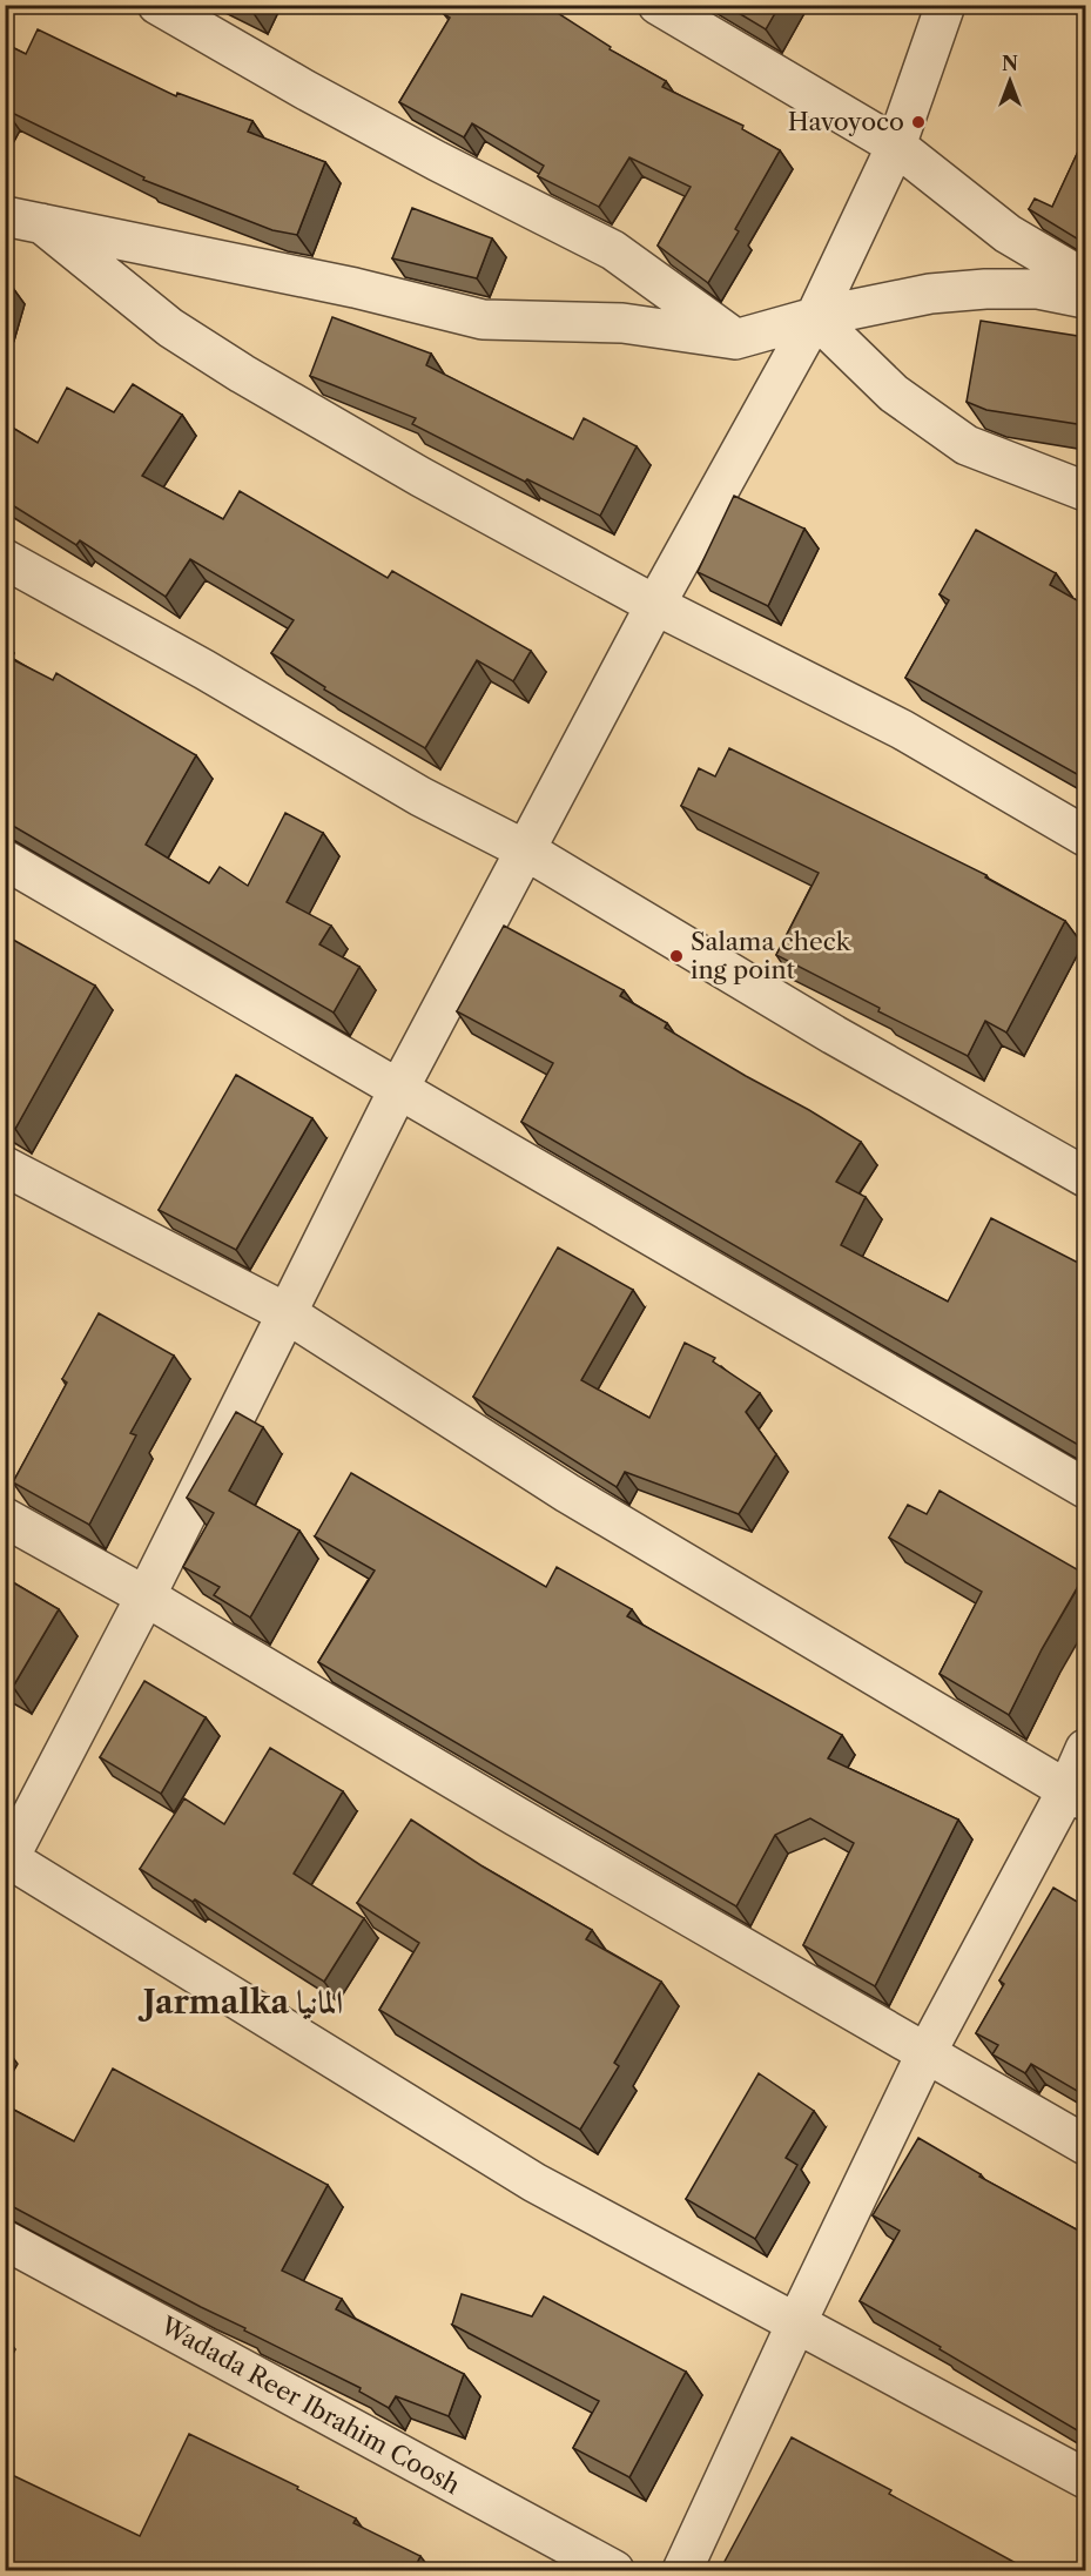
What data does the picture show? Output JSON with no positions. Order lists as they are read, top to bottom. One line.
{"streets":{"street":["Wadada Reer Ibrahim Coosh"]},"districts":["Jarmalka المانيا"],"places":["Havoyoco","Salama check ing point"],"north":"top"}
